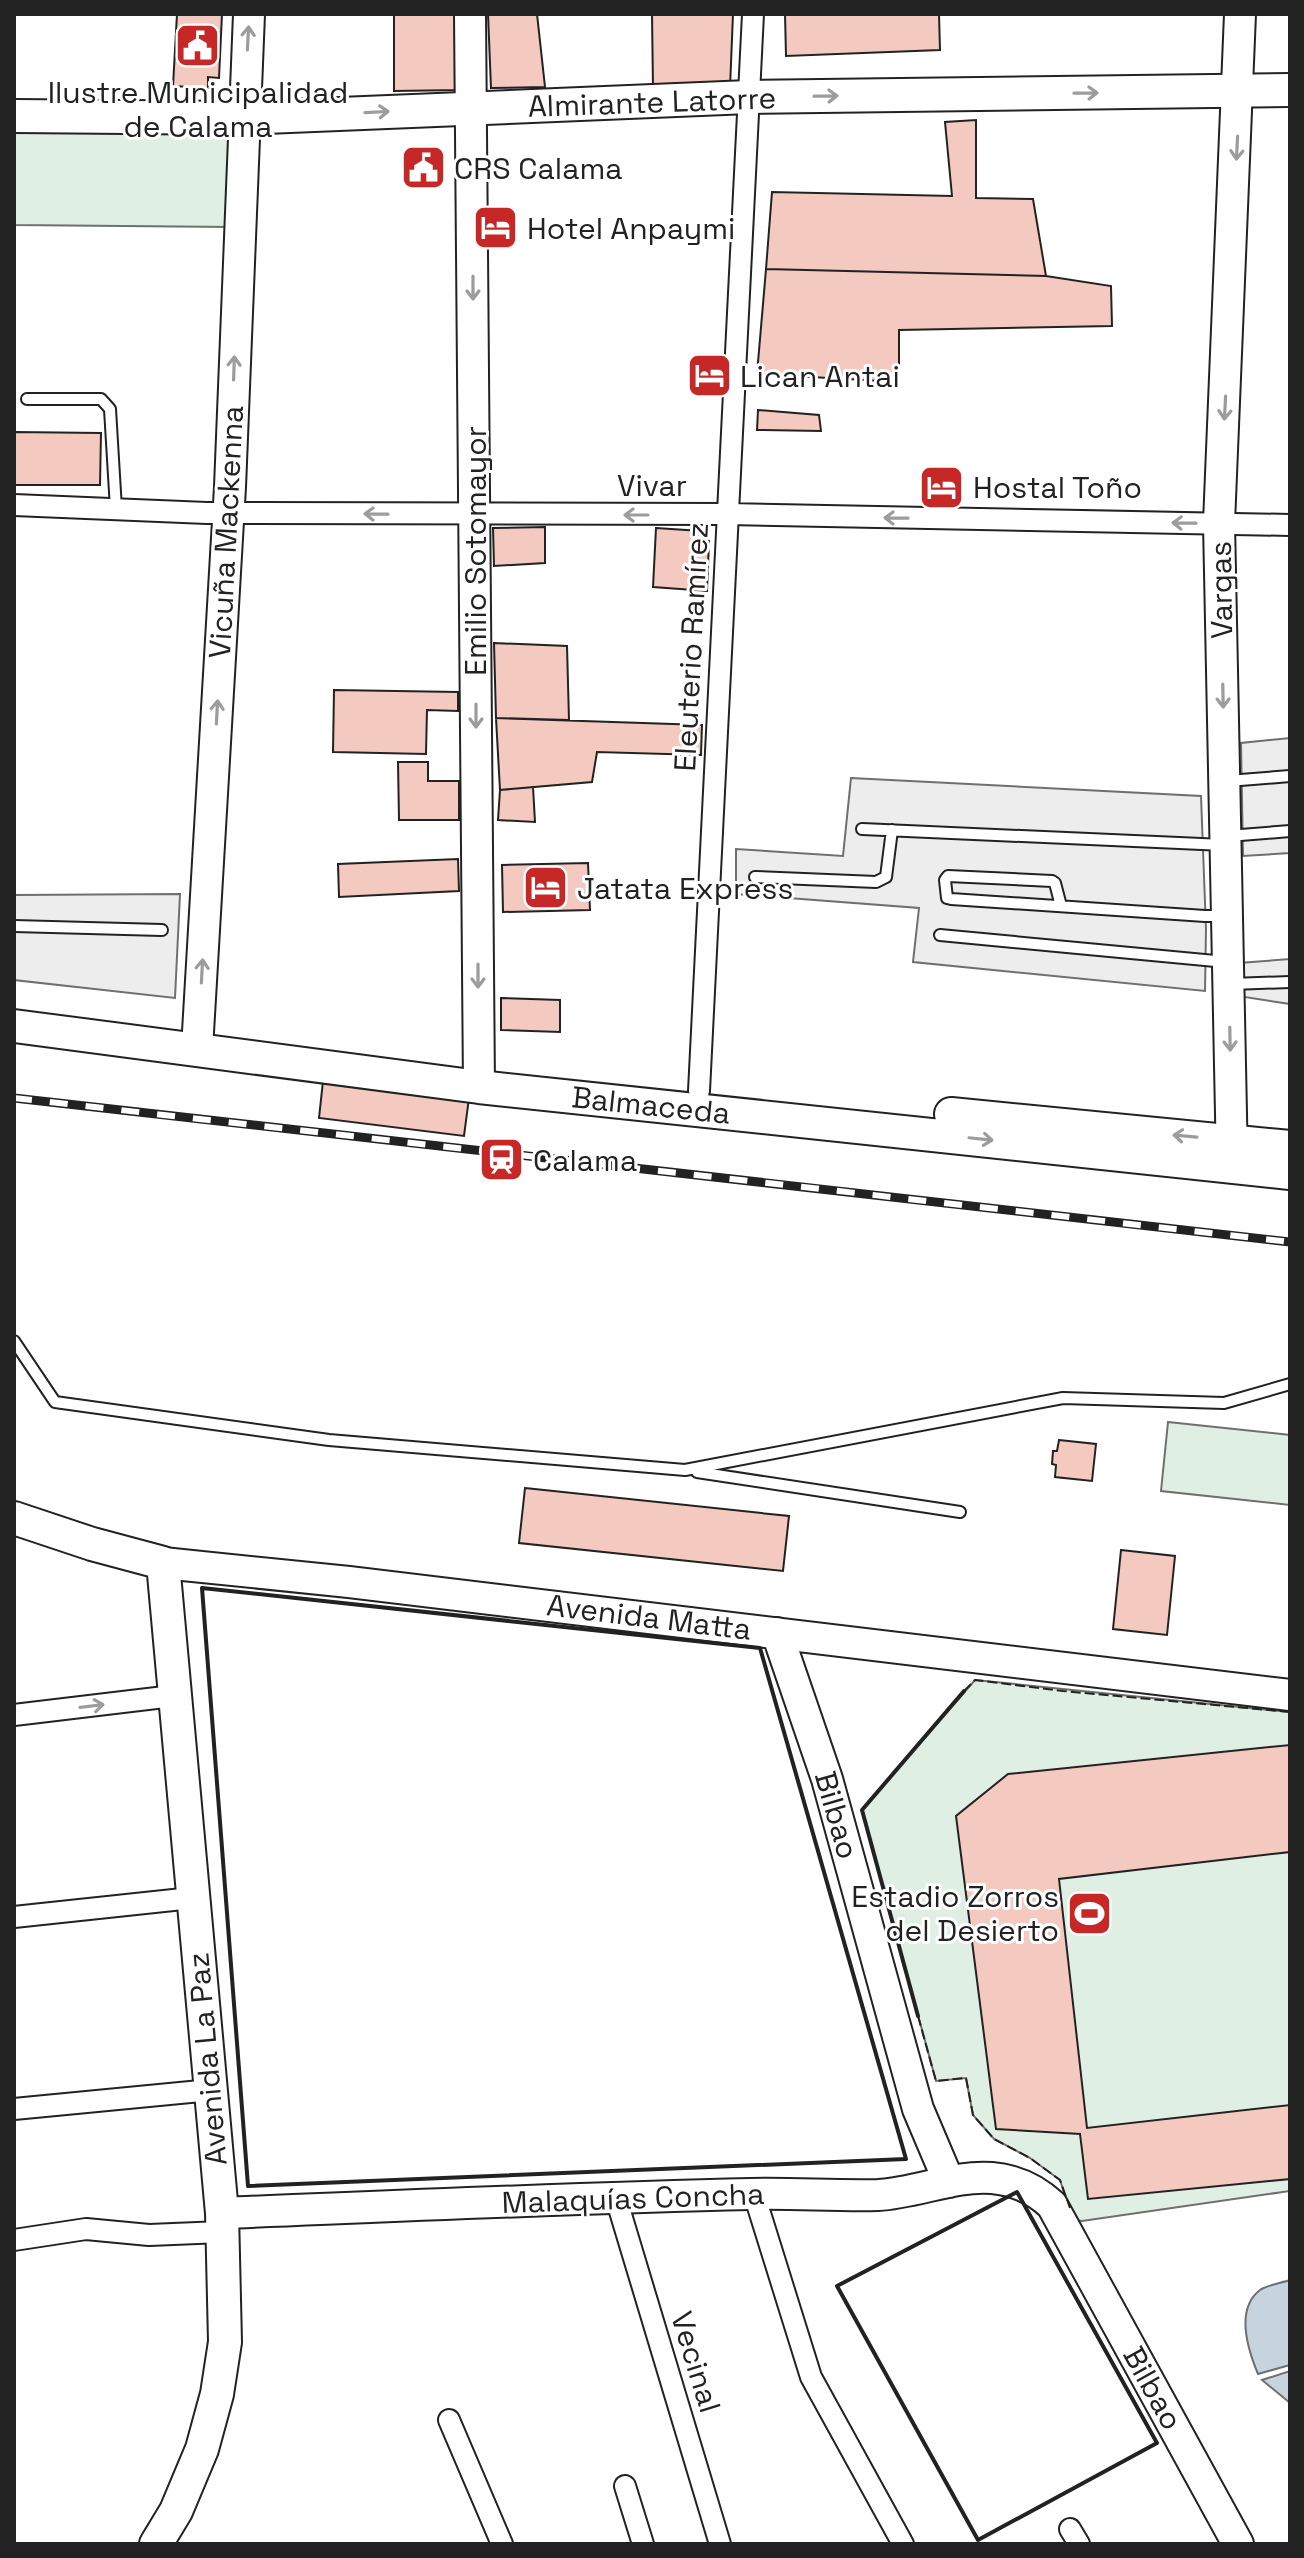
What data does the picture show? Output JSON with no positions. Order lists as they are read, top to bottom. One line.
{"streets":{"main road":["Almirante Latorre","Balmaceda","Avenida Matta","Avenida La Paz"],"street":["Vivar","Vicuña Mackenna","Emilio Sotomayor","Vargas","Eleuterio Ramírez","Bilbao","Malaquías Concha","Vecinal"]},"crossings":[["Almirante Latorre","Vicuña Mackenna"],["Almirante Latorre","Emilio Sotomayor"],["Almirante Latorre","Vargas"],["Almirante Latorre","Eleuterio Ramírez"],["Vivar","Vicuña Mackenna"],["Vivar","Emilio Sotomayor"],["Vivar","Vargas"],["Vivar","Eleuterio Ramírez"],["Vicuña Mackenna","Balmaceda"],["Emilio Sotomayor","Balmaceda"],["Vargas","Balmaceda"],["Eleuterio Ramírez","Balmaceda"],["Avenida Matta","Bilbao"],["Avenida Matta","Avenida La Paz"],["Bilbao","Malaquías Concha"],["Avenida La Paz","Malaquías Concha"],["Malaquías Concha","Vecinal"]],"one_way":["Almirante Latorre","Vivar","Vicuña Mackenna","Emilio Sotomayor","Vargas"],"places":{"public building":["Ilustre Municipalidad de Calama","CRS Calama"],"hotel":["Hotel Anpaymi","Lican Antai","Hostal Toño","Jatata Express"],"station":["Calama"],"sports":["Estadio Zorros del Desierto"]}}
